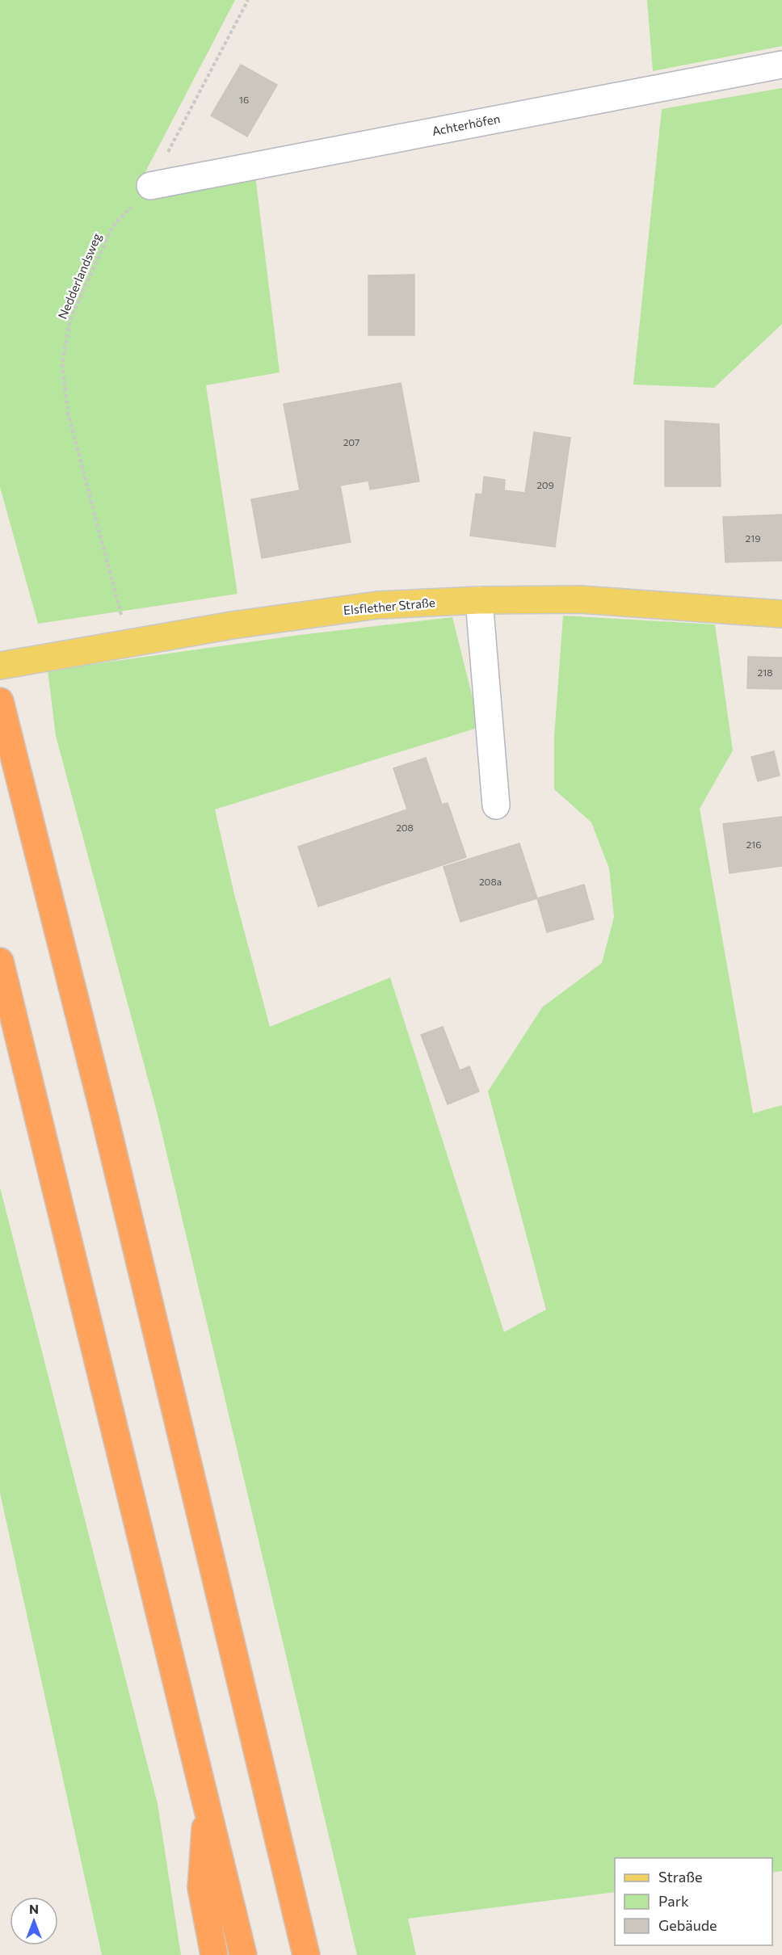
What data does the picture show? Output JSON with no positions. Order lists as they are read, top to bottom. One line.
{"streets":{"main road":["Elsflether Straße"],"lane":["Achterhöfen"],"path":["Nedderlandsweg"]},"crossings":[["Achterhöfen","Nedderlandsweg"]],"house_numbers":["16","207","209","219","218","208","216","208a"],"legend":["Straße","Park","Gebäude"],"north":"top"}
